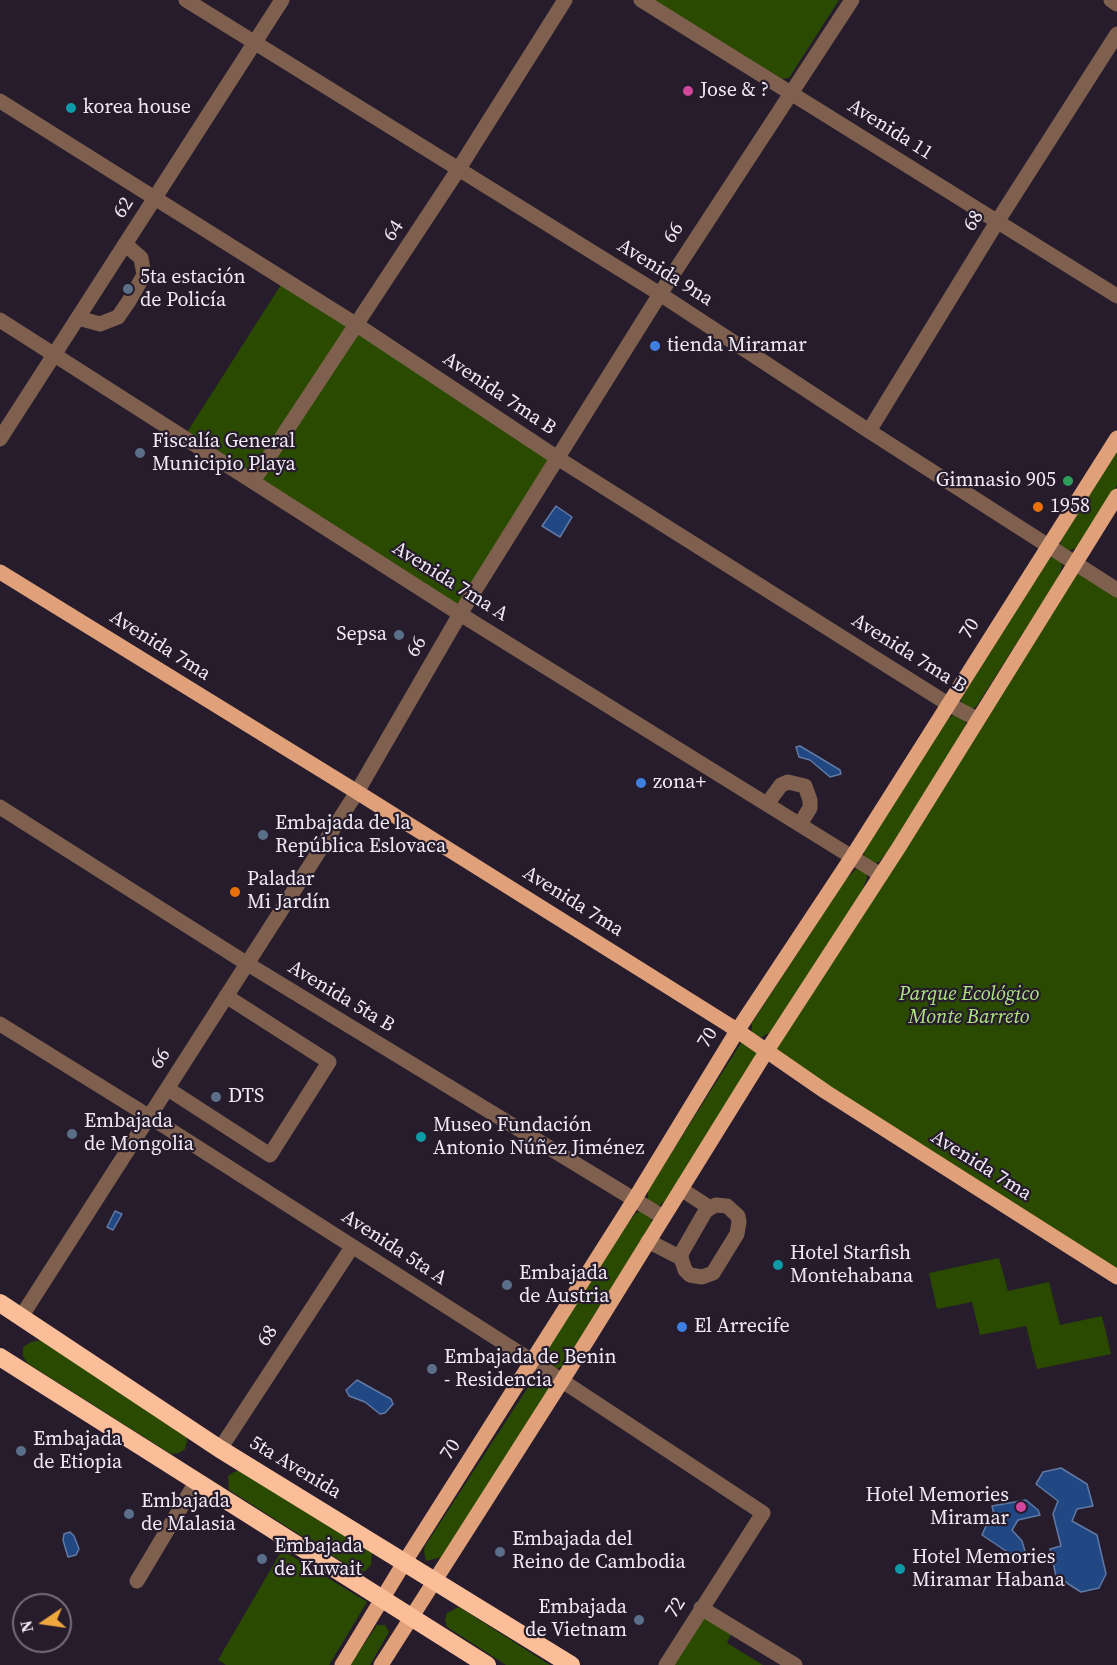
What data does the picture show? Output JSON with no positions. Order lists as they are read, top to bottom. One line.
{"streets":{"highway":["5ta Avenida"],"main road":["70","Avenida 7ma"],"street":["Avenida 11","62","68","64","66","Avenida 9na","Avenida 7ma B","Avenida 7ma A","Avenida 5ta B","Avenida 5ta A","72"]},"crossings":[["Avenida 11","68"],["Avenida 11","66"],["62","Avenida 9na"],["62","Avenida 7ma B"],["62","Avenida 7ma A"],["68","Avenida 9na"],["68","Avenida 5ta A"],["68","5ta Avenida"],["64","Avenida 9na"],["64","Avenida 7ma B"],["64","Avenida 7ma A"],["66","Avenida 9na"],["66","Avenida 7ma B"],["66","Avenida 7ma A"],["66","Avenida 7ma"],["66","Avenida 5ta B"],["66","Avenida 5ta A"],["66","5ta Avenida"],["Avenida 9na","70"],["Avenida 7ma B","70"],["Avenida 7ma A","70"],["70","Avenida 7ma"],["70","Avenida 5ta B"],["70","Avenida 5ta A"],["70","5ta Avenida"],["Avenida 5ta A","72"]],"parks":["Parque Ecológico Monte Barreto"],"places":["Jose & ?","korea house","5ta estación de Policía","tienda Miramar","Fiscalía General Municipio Playa","Gimnasio 905","1958","Sepsa","zona+","Embajada de la República Eslovaca","Paladar Mi Jardín","DTS","Embajada de Mongolia","Museo Fundación Antonio Núñez Jiménez","Hotel Starfish Montehabana","Embajada de Austria","El Arrecife","Embajada de Benin - Residencia","Embajada de Etiopia","Hotel Memories Miramar","Embajada de Malasia","Embajada del Reino de Cambodia","Embajada de Kuwait","Hotel Memories Miramar Habana","Embajada de Vietnam"],"north":"left"}
